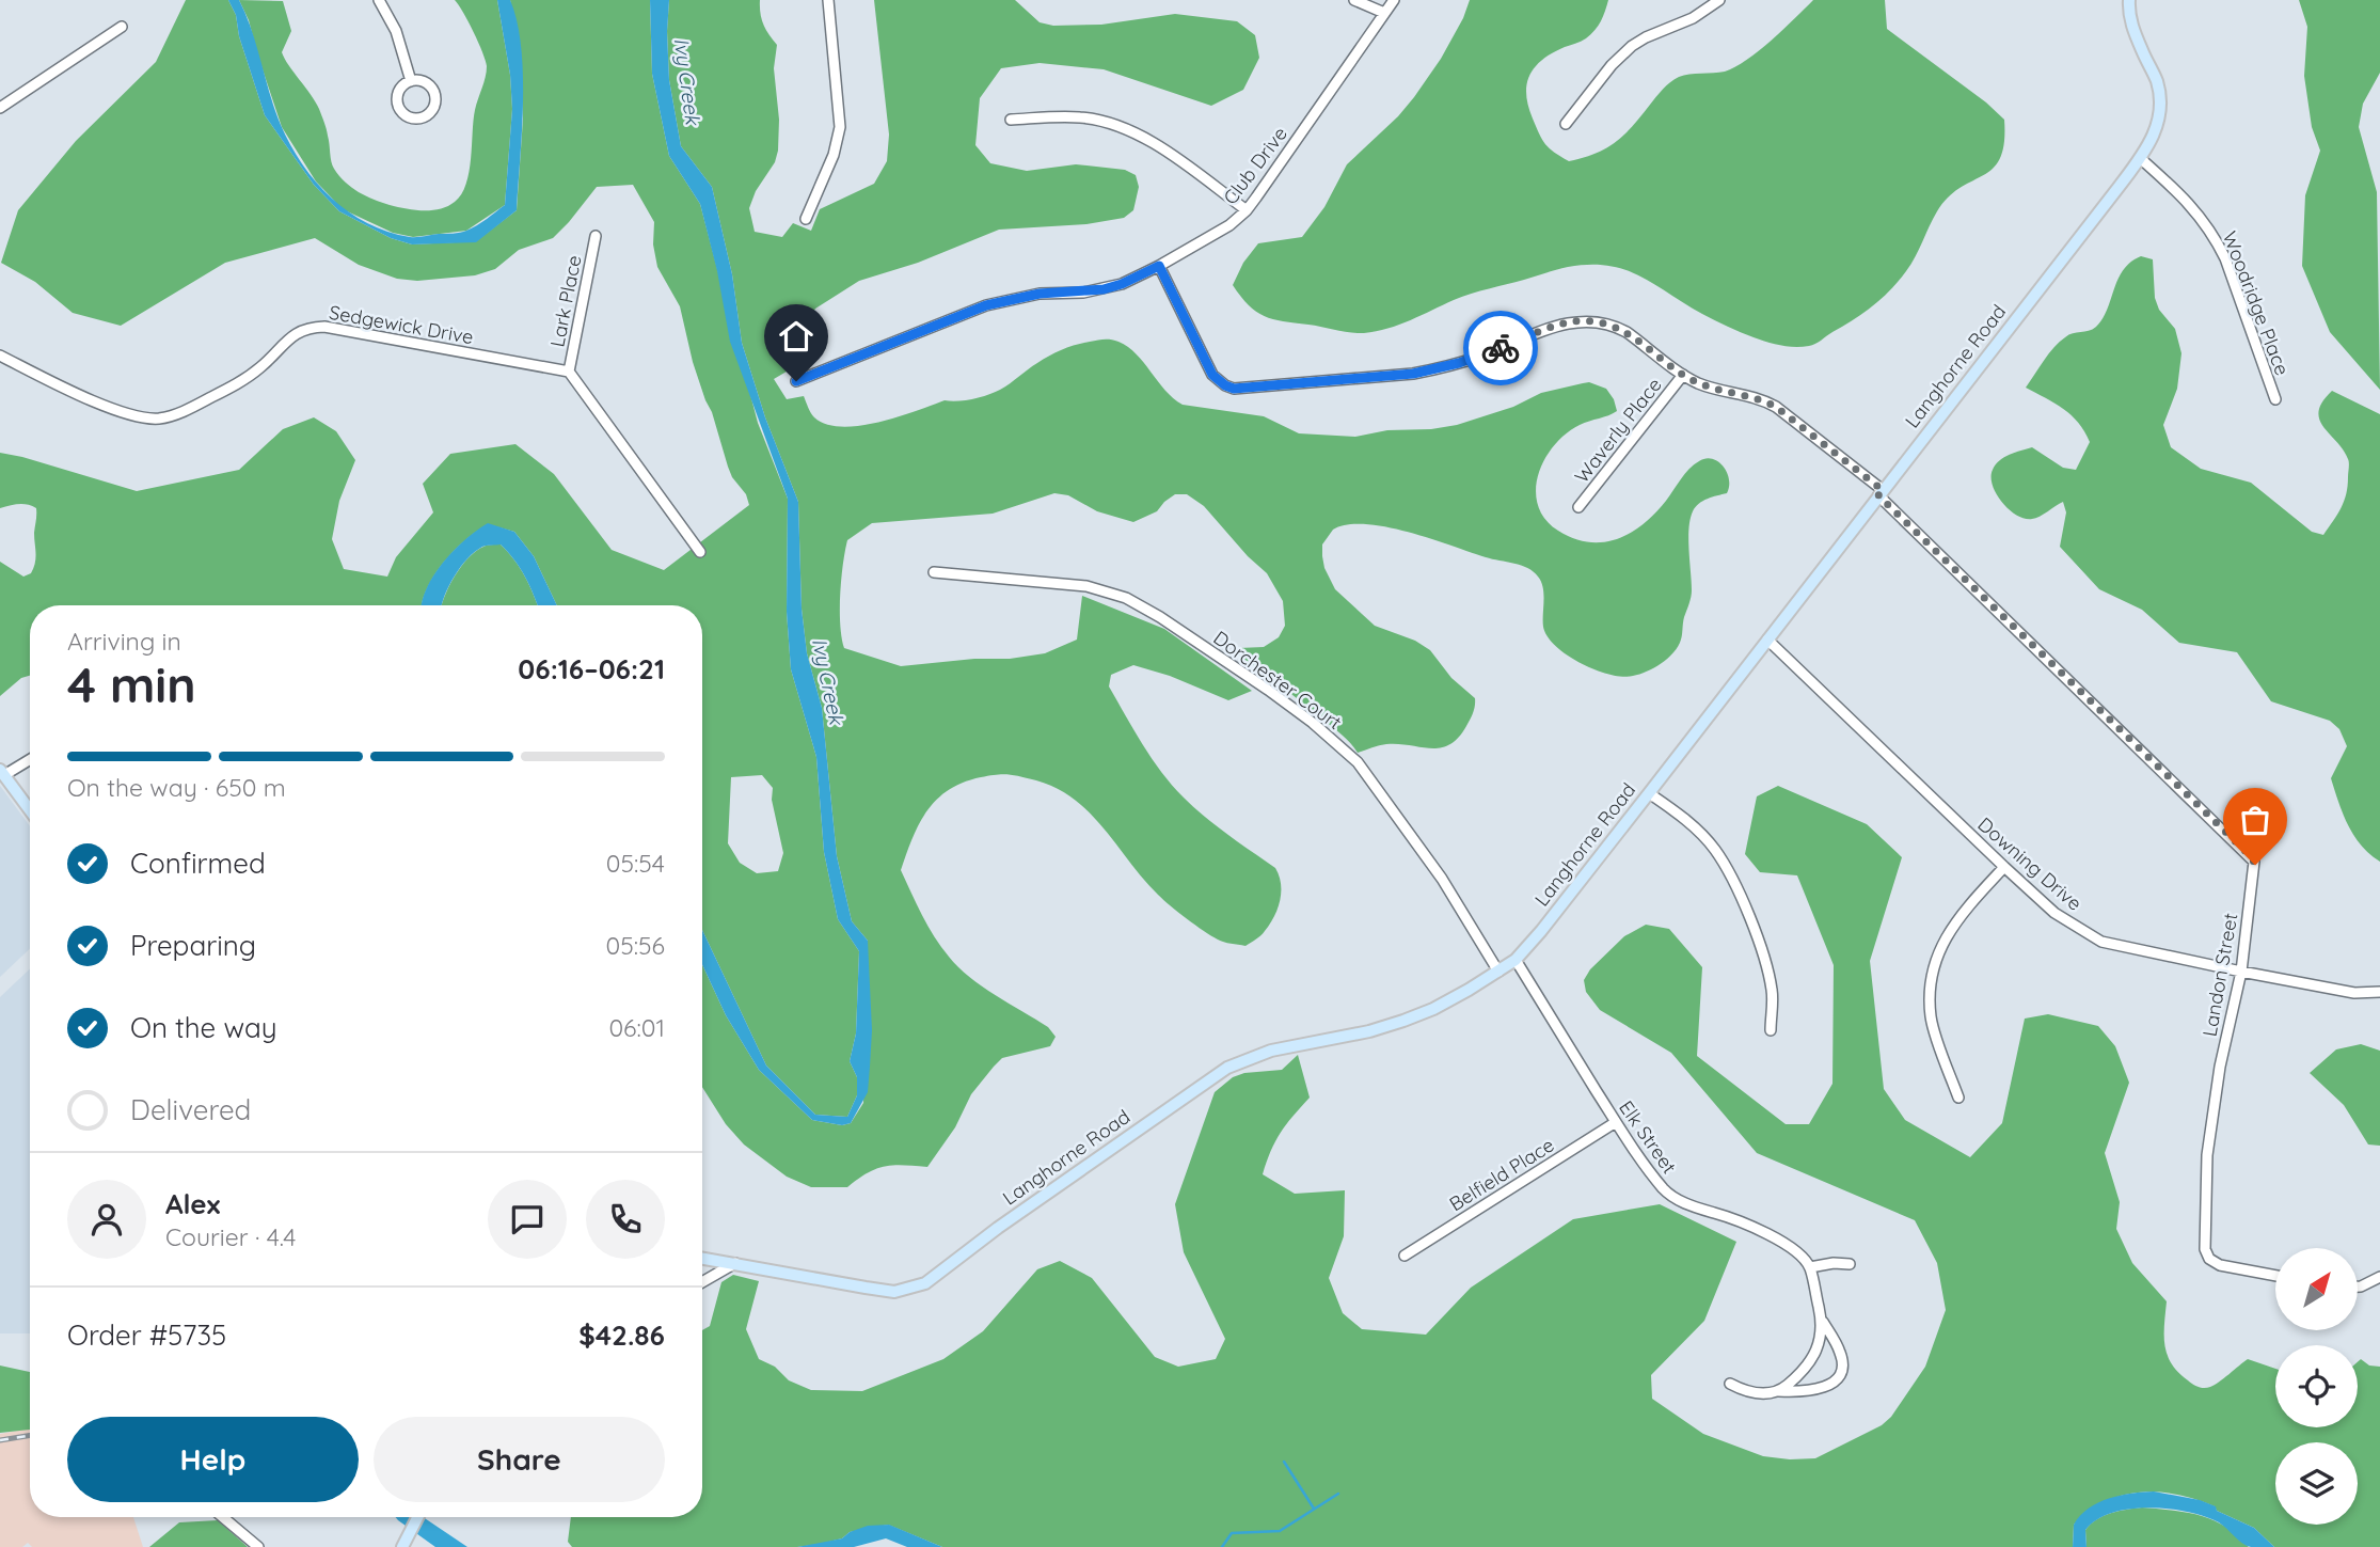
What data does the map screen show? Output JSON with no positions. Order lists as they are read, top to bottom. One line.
{"streets":{"main road":["Langhorne Road"],"street":["Club Drive","Lark Place","Woodridge Place","Sedgewick Drive","Waverly Place","Dorchester Court","Downing Drive","Landon Street","Elk Street","Belfield Place"]},"crossings":[["Club Drive","Landon Street"],["Lark Place","Sedgewick Drive"],["Woodridge Place","Langhorne Road"],["Langhorne Road","Dorchester Court"],["Langhorne Road","Downing Drive"],["Langhorne Road","Landon Street"],["Langhorne Road","Elk Street"],["Waverly Place","Landon Street"],["Downing Drive","Landon Street"],["Elk Street","Belfield Place"]],"water":["Ivy Creek"],"north":"top right","page":{"heading":["4 min","Arriving in","06:16–06:21"],"panel":["Alex","Courier · 4.4","Order #5735","$42.86"],"bar":"On the way · 650 m","list":[["Confirmed","05:54"],["Preparing","05:56"],["On the way","06:01"],"Delivered"],"buttons":["Help","Share"]}}
